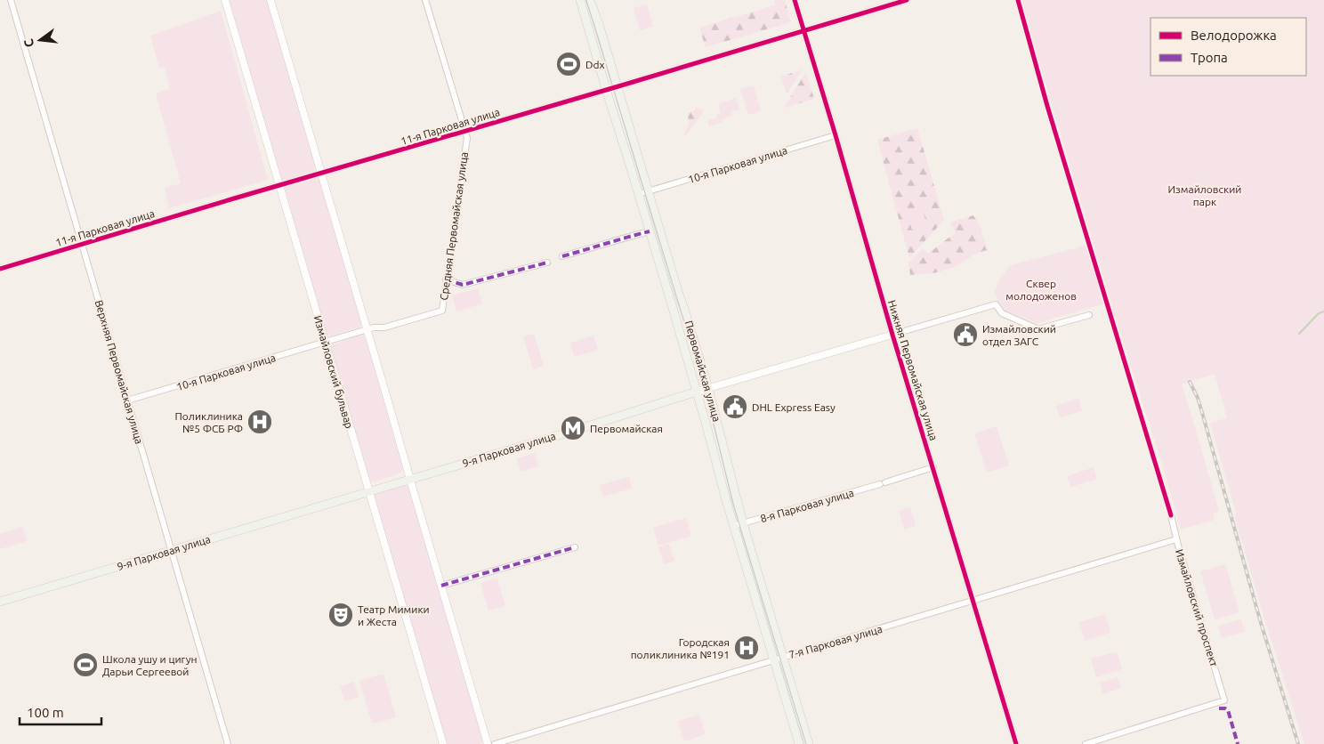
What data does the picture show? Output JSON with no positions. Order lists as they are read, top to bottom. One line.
{"streets":{"main road":["Первомайская улица","9-я Парковая улица"],"street":["11-я Парковая улица","10-я Парковая улица","Средняя Первомайская улица","Нижняя Первомайская улица","Верхняя Первомайская улица","Измайловский бульвар","8-я Парковая улица","Измайловский проспект","7-я Парковая улица"]},"crossings":[["11-я Парковая улица","Средняя Первомайская улица"],["11-я Парковая улица","Нижняя Первомайская улица"],["11-я Парковая улица","Первомайская улица"],["11-я Парковая улица","Верхняя Первомайская улица"],["11-я Парковая улица","Измайловский бульвар"],["10-я Парковая улица","Средняя Первомайская улица"],["10-я Парковая улица","Нижняя Первомайская улица"],["10-я Парковая улица","Первомайская улица"],["10-я Парковая улица","Верхняя Первомайская улица"],["10-я Парковая улица","Измайловский бульвар"],["Средняя Первомайская улица","Измайловский бульвар"],["Нижняя Первомайская улица","9-я Парковая улица"],["Нижняя Первомайская улица","8-я Парковая улица"],["Нижняя Первомайская улица","7-я Парковая улица"],["Первомайская улица","9-я Парковая улица"],["Первомайская улица","8-я Парковая улица"],["Первомайская улица","7-я Парковая улица"],["Верхняя Первомайская улица","9-я Парковая улица"],["Измайловский бульвар","9-я Парковая улица"],["Измайловский проспект","7-я Парковая улица"]],"parks":["Измайловский парк","Сквер молодоженов"],"places":{"sports":["Ddx","Школа ушу и цигун Дарьи Сергеевой"],"public building":["Измайловский отдел ЗАГС","DHL Express Easy"],"hospital":["Поликлиника №5 ФСБ РФ","Городская поликлиника №191"],"metro station":["Первомайская"],"theatre":["Театр Мимики и Жеста"]},"legend":["Велодорожка","Тропа"],"scale_bar":"100 m","north":"left"}
